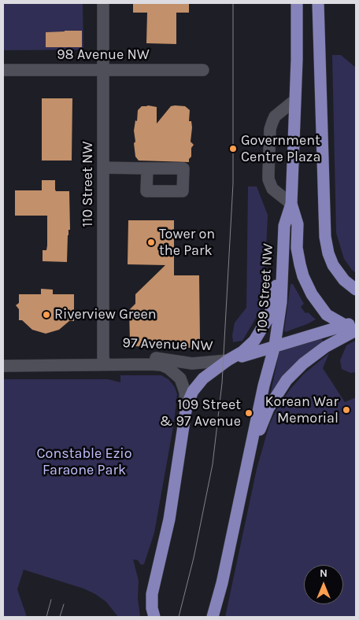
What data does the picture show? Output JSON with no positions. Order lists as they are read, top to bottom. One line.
{"streets":{"main road":["109 Street NW","97 Avenue NW"],"street":["98 Avenue NW","110 Street NW"]},"crossings":[["98 Avenue NW","110 Street NW"],["110 Street NW","97 Avenue NW"],["109 Street NW","97 Avenue NW"]],"parks":["Constable Ezio Faraone Park"],"places":["Government Centre Plaza","Tower on the Park","Riverview Green","Korean War Memorial","109 Street & 97 Avenue"],"north":"top"}
